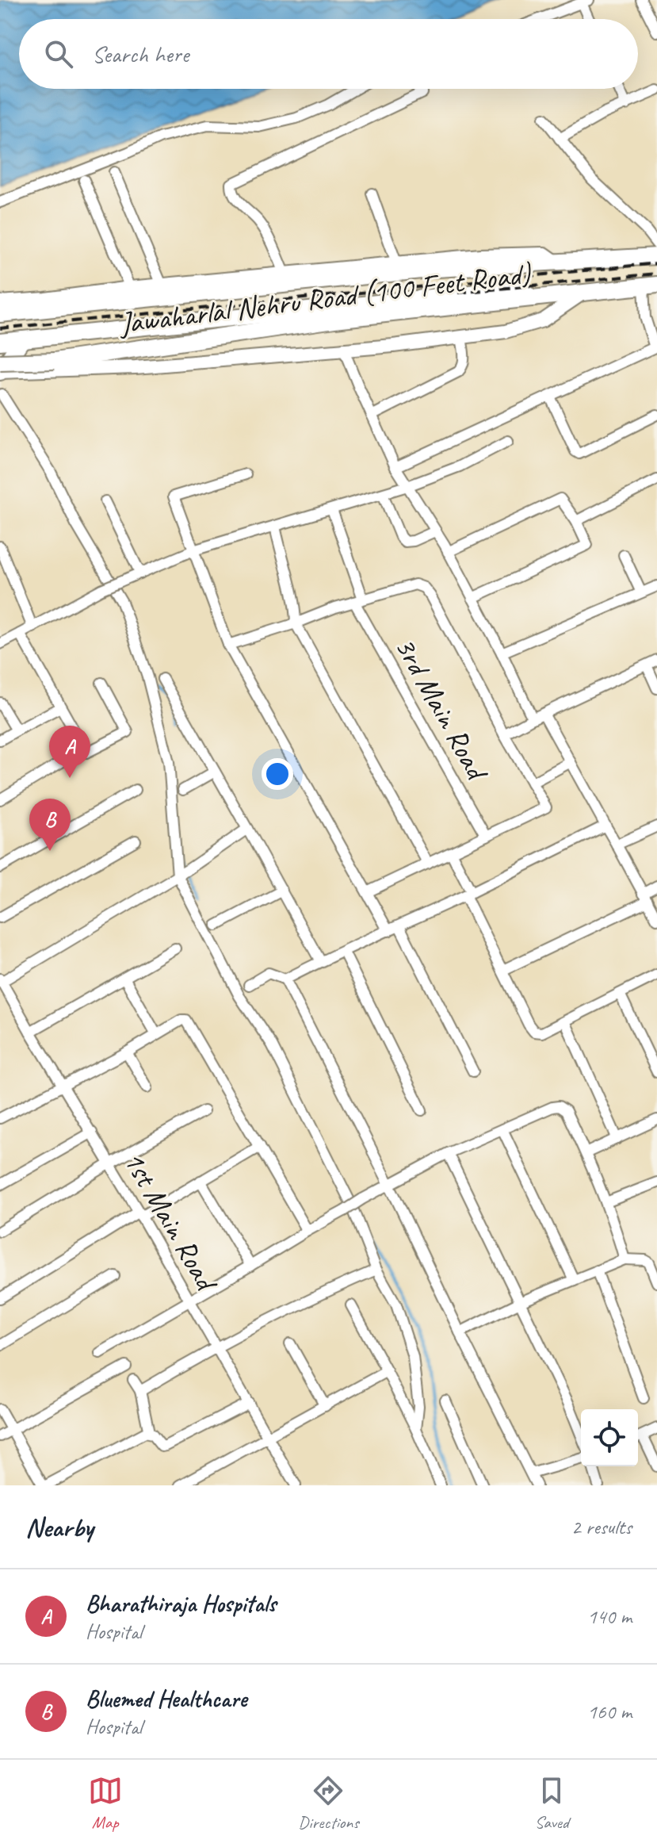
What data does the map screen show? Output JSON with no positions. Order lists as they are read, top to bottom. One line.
{"streets":{"main road":["Jawaharlal Nehru Road (100 Feet Road)"],"street":["3rd Main Road","1st Main Road"]},"page":{"search":"Search here","pins":["A","B"],"heading":["Nearby","2 results"],"list":[{"mark":"A","name":"Bharathiraja Hospitals","note":"Hospital","value":"140 m"},{"mark":"B","name":"Bluemed Healthcare","note":"Hospital","value":"160 m"}],"nav":["Map","Directions","Saved"]}}
